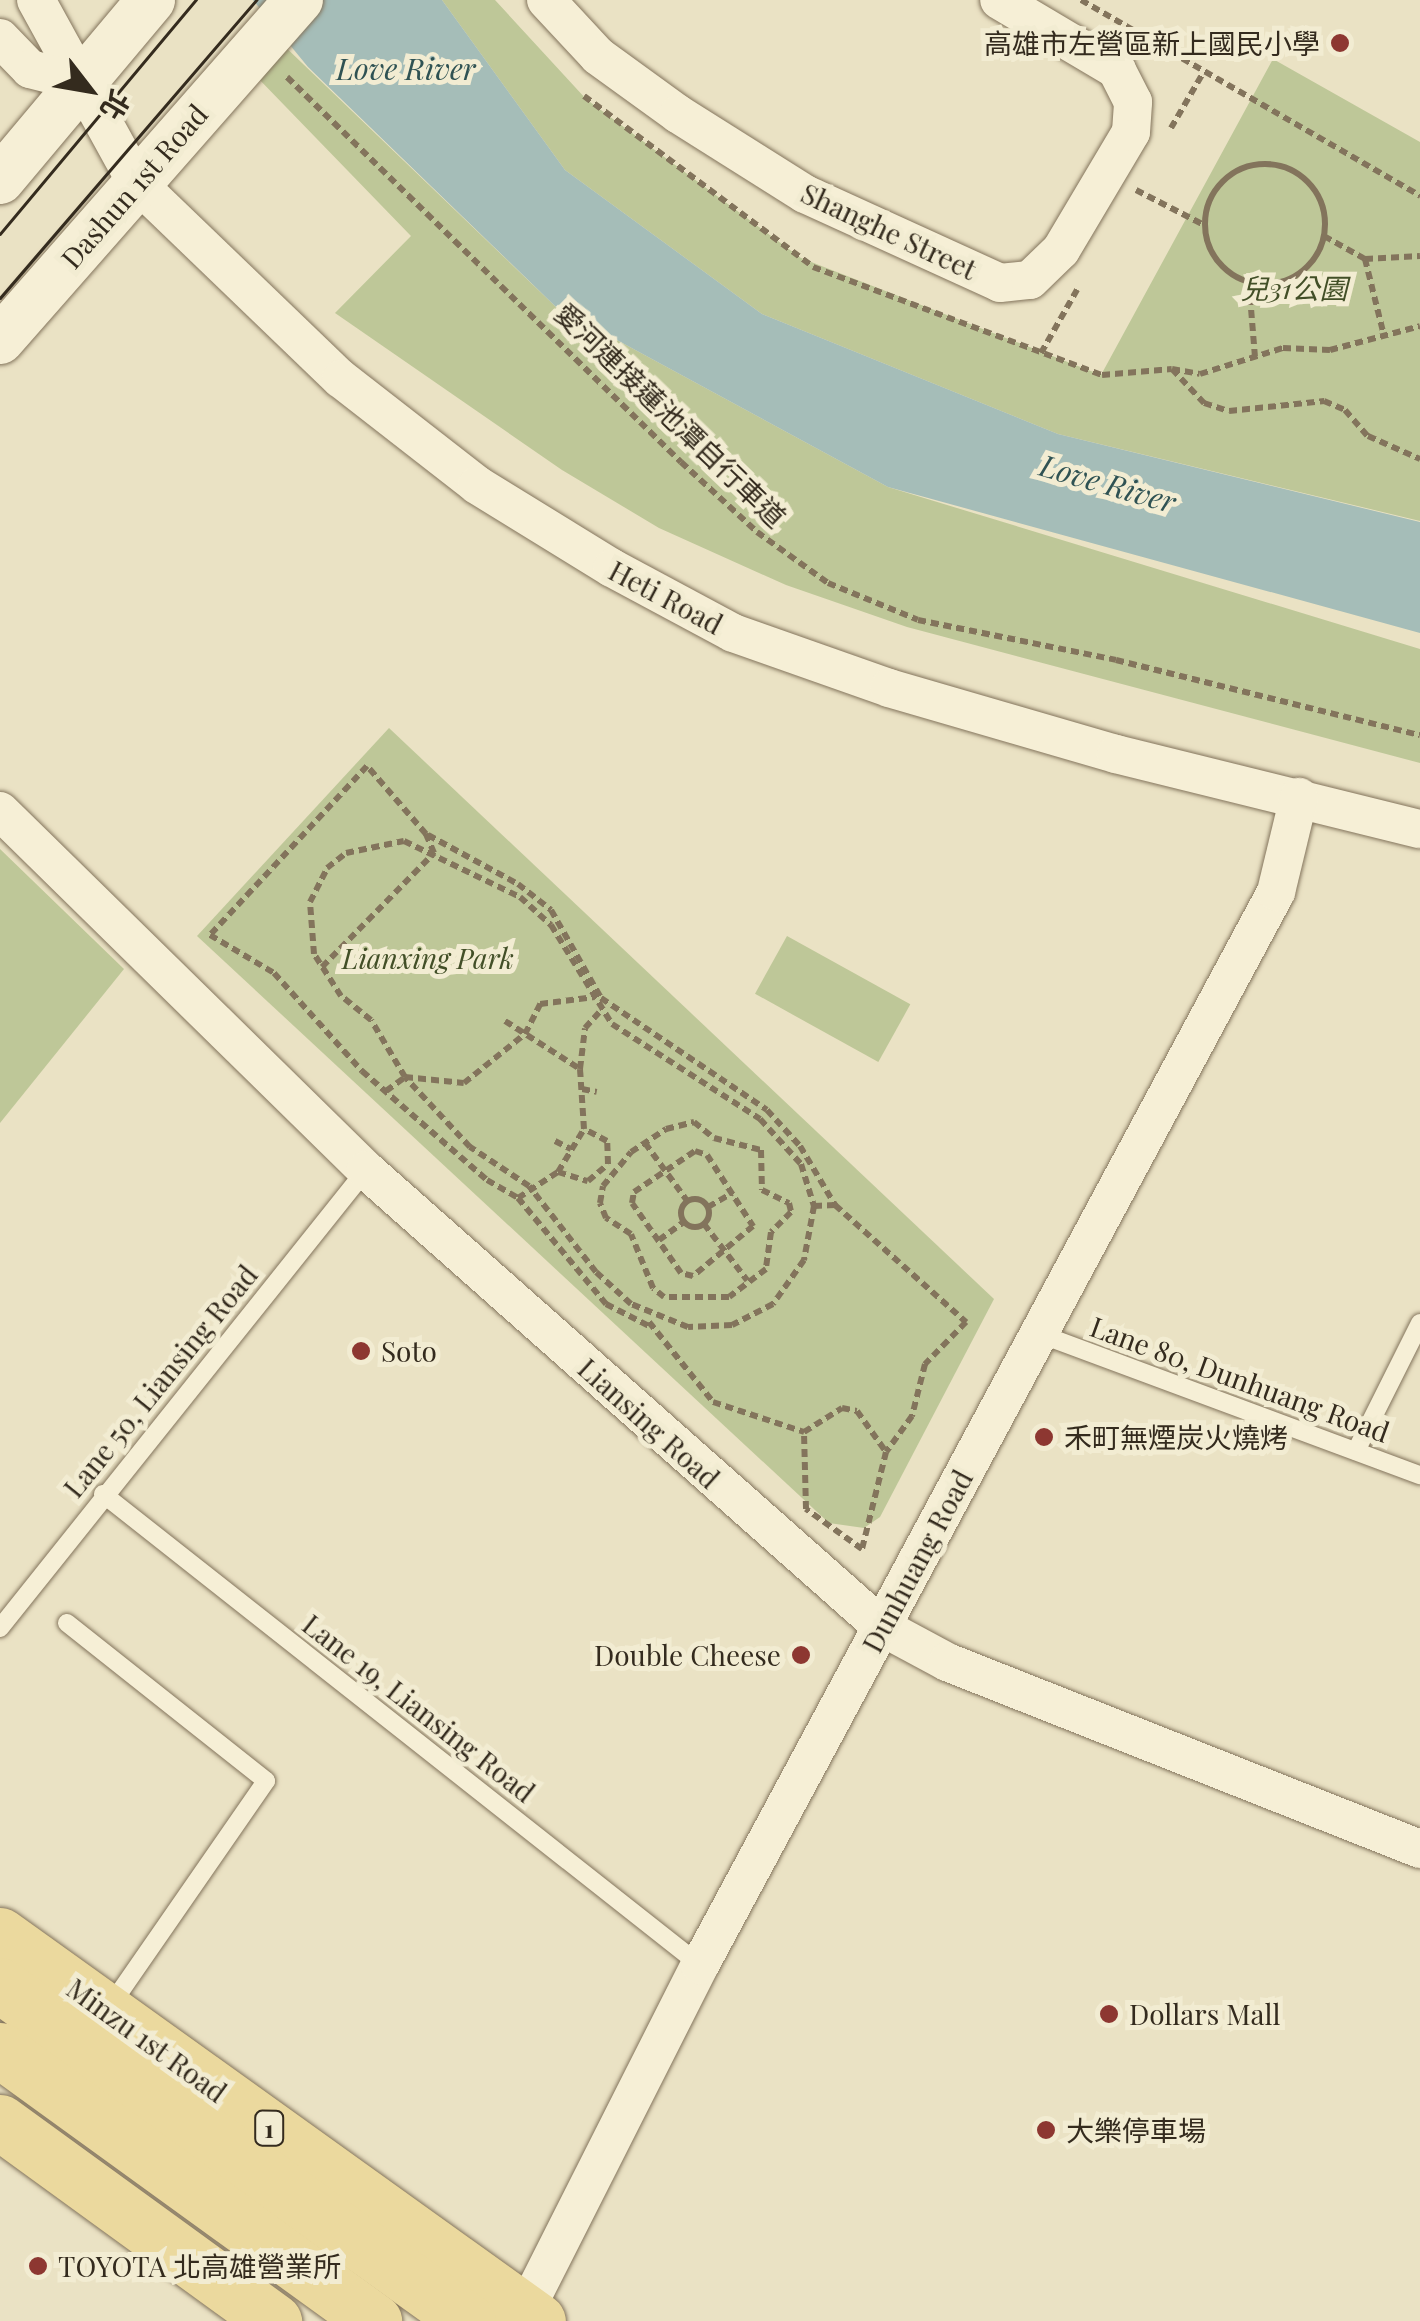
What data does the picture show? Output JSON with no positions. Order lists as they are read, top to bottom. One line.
{"streets":{"main road":["Minzu 1st Road","1"],"street":["Dashun 1st Road","Shanghe Street","Heti Road","Liansing Road","Dunhuang Road"],"lane":["Lane 80, Dunhuang Road","Lane 50, Liansing Road","Lane 19, Liansing Road"],"path":["愛河連接蓮池潭自行車道"]},"crossings":[["Dashun 1st Road","愛河連接蓮池潭自行車道"],["Dashun 1st Road","Heti Road"],["Heti Road","Dunhuang Road"],["Lane 80, Dunhuang Road","Dunhuang Road"],["Lane 50, Liansing Road","Liansing Road"],["Lane 50, Liansing Road","Lane 19, Liansing Road"],["Liansing Road","Dunhuang Road"],["Dunhuang Road","Lane 19, Liansing Road"],["Dunhuang Road","Minzu 1st Road"]],"water":["Love River"],"parks":["兒31公園","Lianxing Park"],"places":["高雄市左營區新上國民小學","Soto","禾町無煙炭火燒烤","Double Cheese","Dollars Mall","大樂停車場","TOYOTA 北高雄營業所"],"north":"bottom right"}
